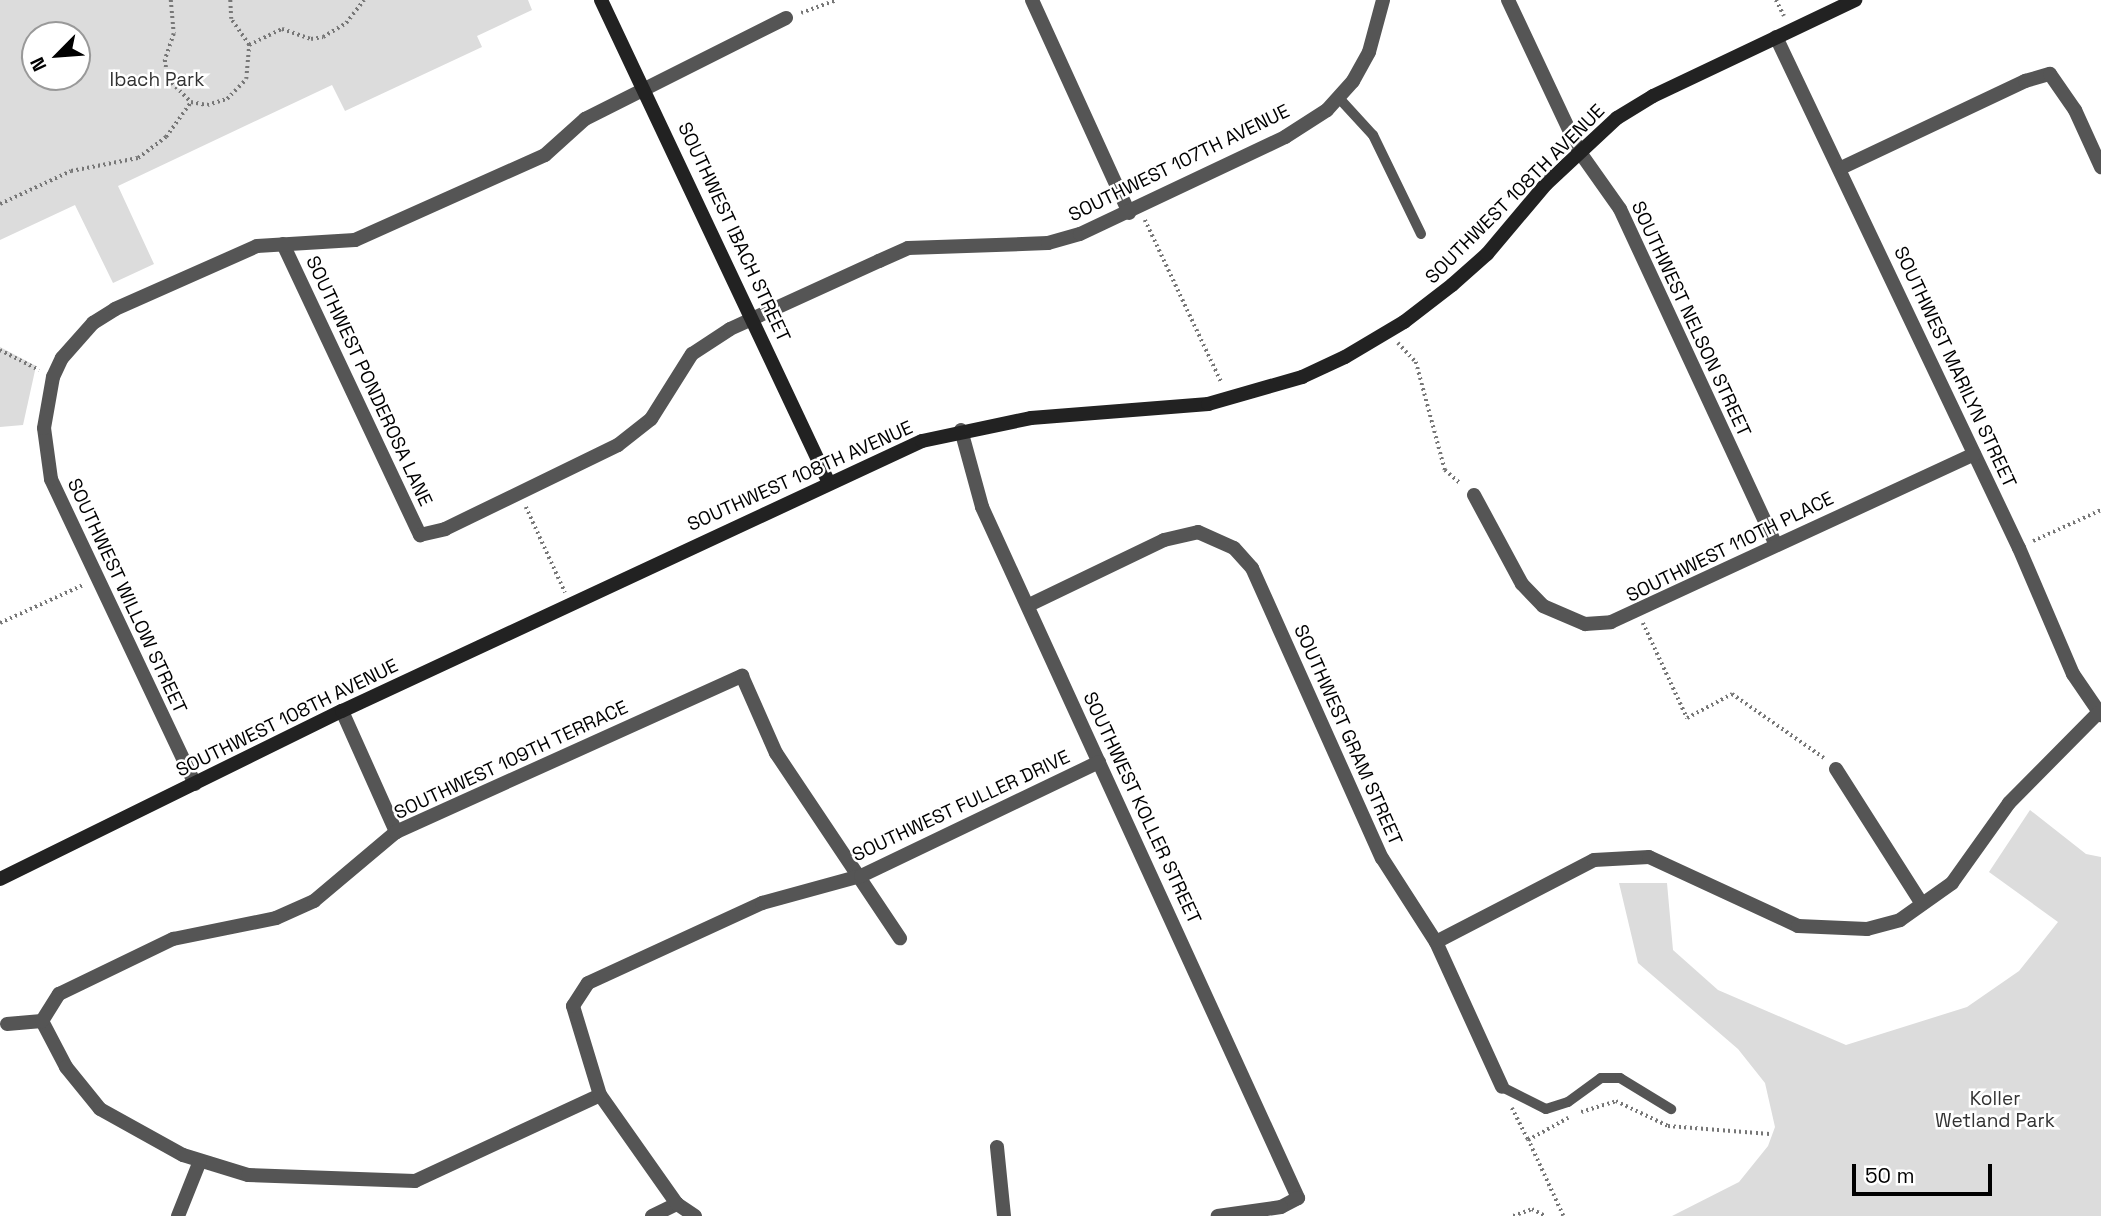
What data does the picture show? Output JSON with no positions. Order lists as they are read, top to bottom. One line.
{"streets":{"street":["SOUTHWEST 107TH AVENUE","SOUTHWEST 108TH AVENUE","SOUTHWEST IBACH STREET","SOUTHWEST NELSON STREET","SOUTHWEST MARILYN STREET","SOUTHWEST PONDEROSA LANE","SOUTHWEST 110TH PLACE","SOUTHWEST WILLOW STREET","SOUTHWEST GRAM STREET","SOUTHWEST 109TH TERRACE","SOUTHWEST FULLER DRIVE","SOUTHWEST KOLLER STREET"]},"crossings":[["SOUTHWEST 107TH AVENUE","SOUTHWEST IBACH STREET"],["SOUTHWEST 107TH AVENUE","SOUTHWEST PONDEROSA LANE"],["SOUTHWEST 108TH AVENUE","SOUTHWEST IBACH STREET"],["SOUTHWEST 108TH AVENUE","SOUTHWEST NELSON STREET"],["SOUTHWEST 108TH AVENUE","SOUTHWEST MARILYN STREET"],["SOUTHWEST 108TH AVENUE","SOUTHWEST WILLOW STREET"],["SOUTHWEST 108TH AVENUE","SOUTHWEST KOLLER STREET"],["SOUTHWEST NELSON STREET","SOUTHWEST 110TH PLACE"],["SOUTHWEST MARILYN STREET","SOUTHWEST 110TH PLACE"],["SOUTHWEST GRAM STREET","SOUTHWEST KOLLER STREET"],["SOUTHWEST 109TH TERRACE","SOUTHWEST FULLER DRIVE"],["SOUTHWEST FULLER DRIVE","SOUTHWEST KOLLER STREET"]],"parks":["Ibach Park","Koller Wetland Park"],"scale_bar":"50 m","north":"bottom left"}
